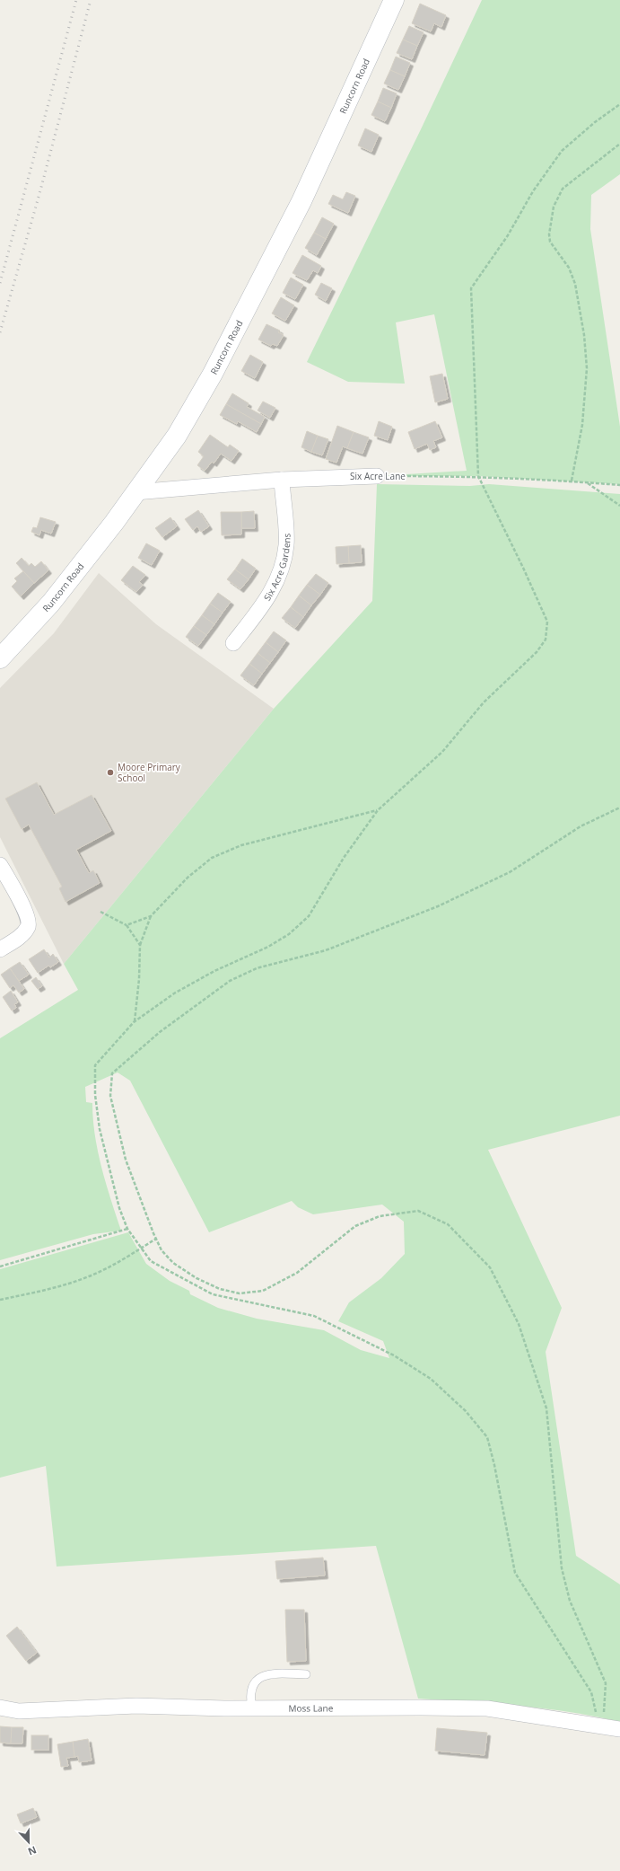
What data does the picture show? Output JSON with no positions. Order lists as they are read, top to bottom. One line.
{"streets":{"street":["Runcorn Road","Six Acre Lane","Six Acre Gardens","Moss Lane"]},"crossings":[["Runcorn Road","Six Acre Lane"],["Six Acre Lane","Six Acre Gardens"]],"places":["Moore Primary School"],"north":"bottom"}
